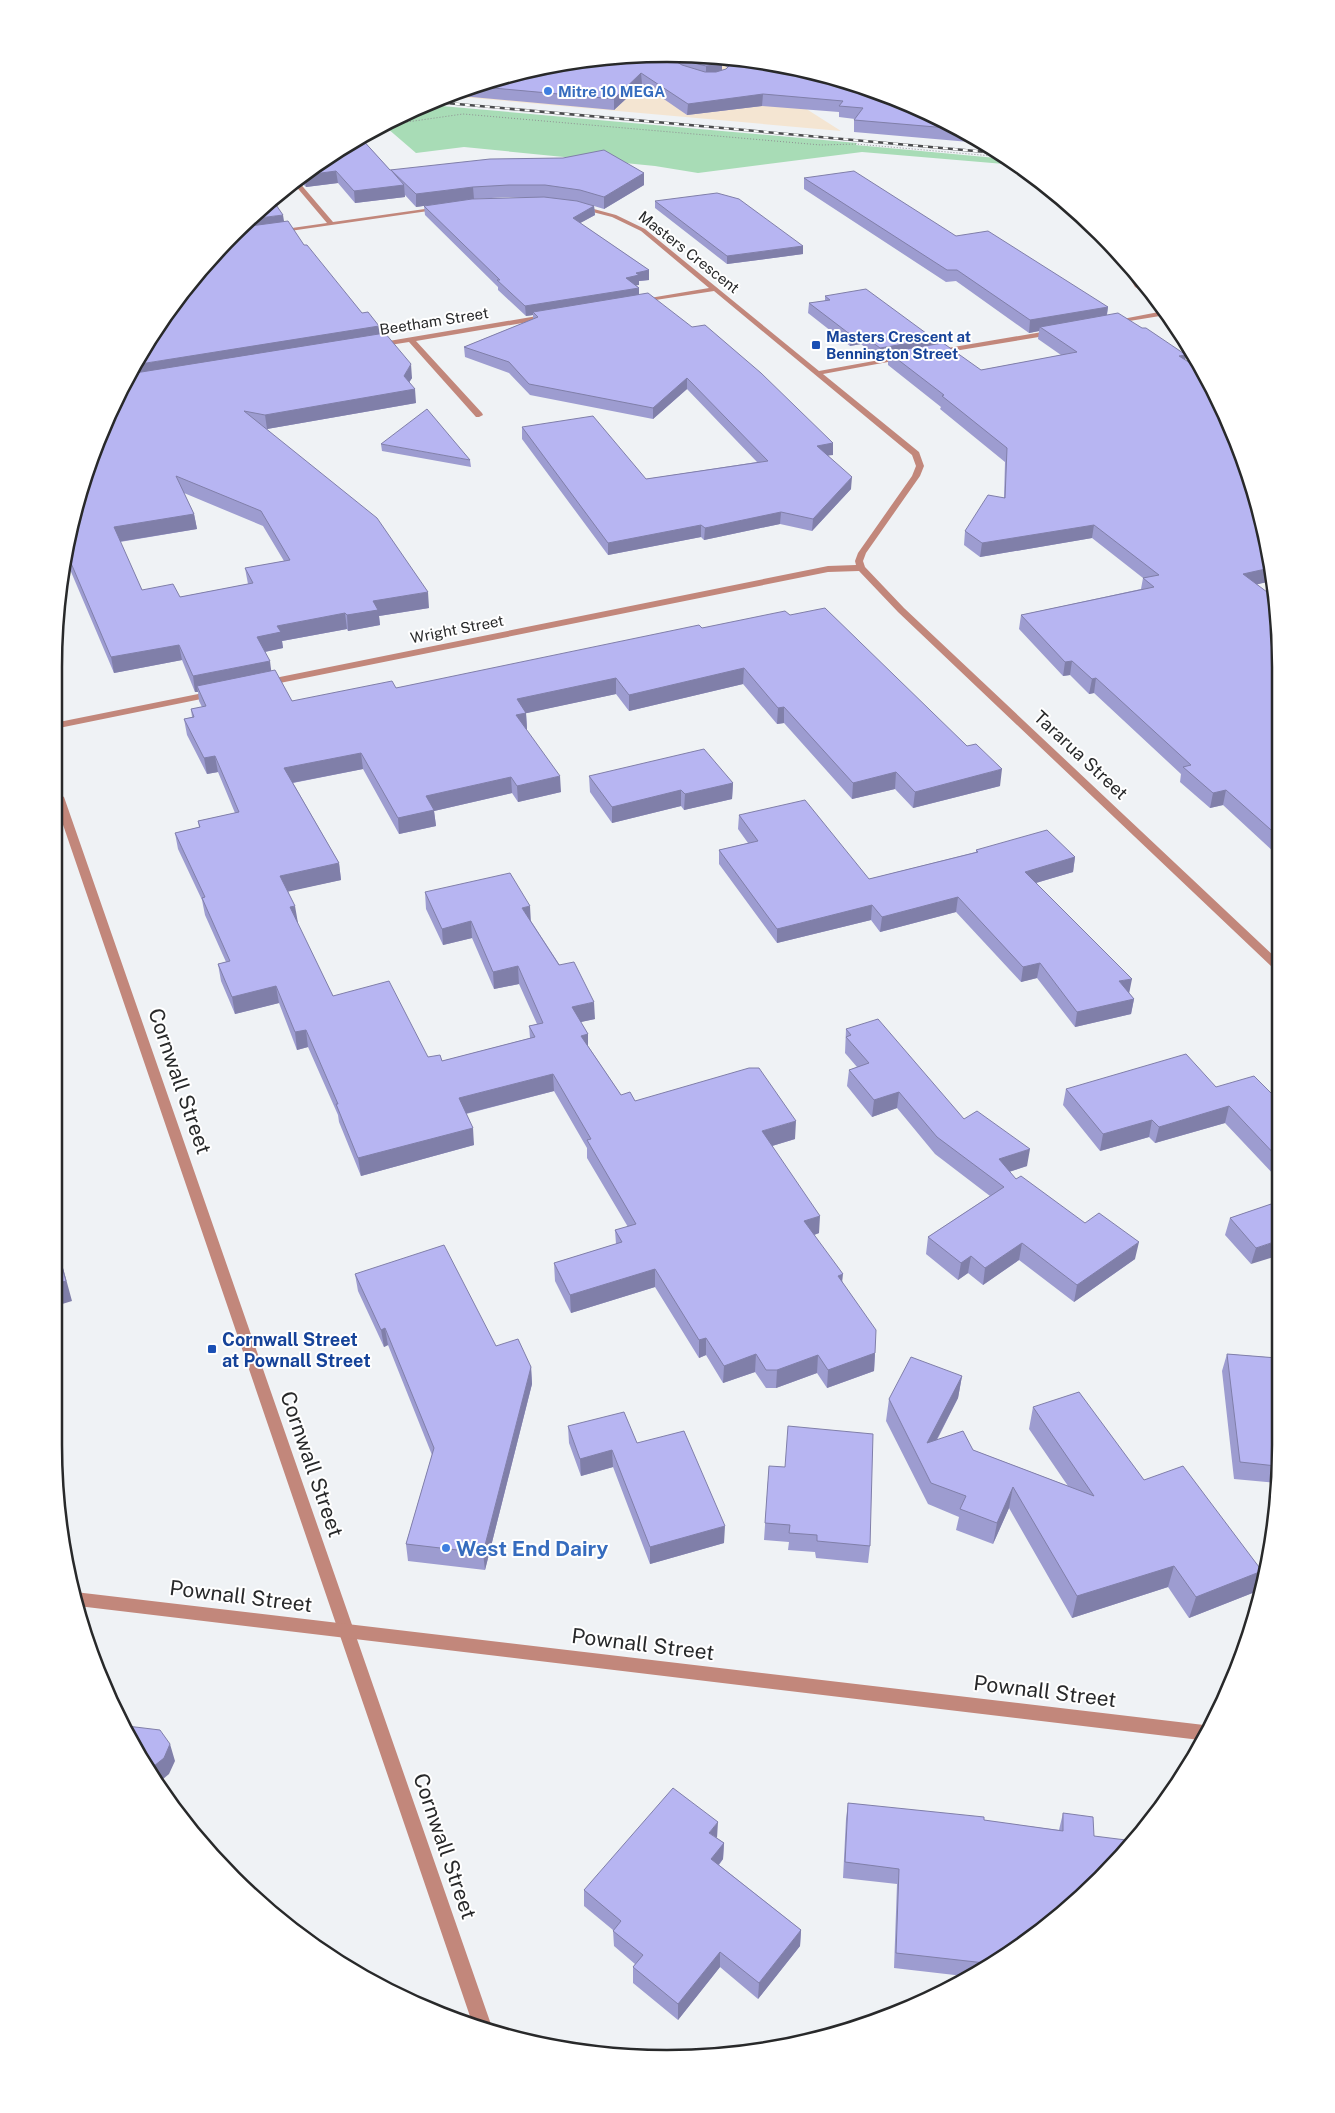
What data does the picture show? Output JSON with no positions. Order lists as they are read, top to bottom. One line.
{"streets":{"street":["Masters Crescent","Beetham Street","Wright Street","Tararua Street","Cornwall Street","Pownall Street"]},"crossings":[["Masters Crescent","Wright Street"],["Masters Crescent","Tararua Street"],["Wright Street","Tararua Street"],["Cornwall Street","Pownall Street"]],"places":{"other":["Mitre 10 MEGA","West End Dairy"],"transit":["Masters Crescent at Bennington Street","Cornwall Street at Pownall Street"]}}
